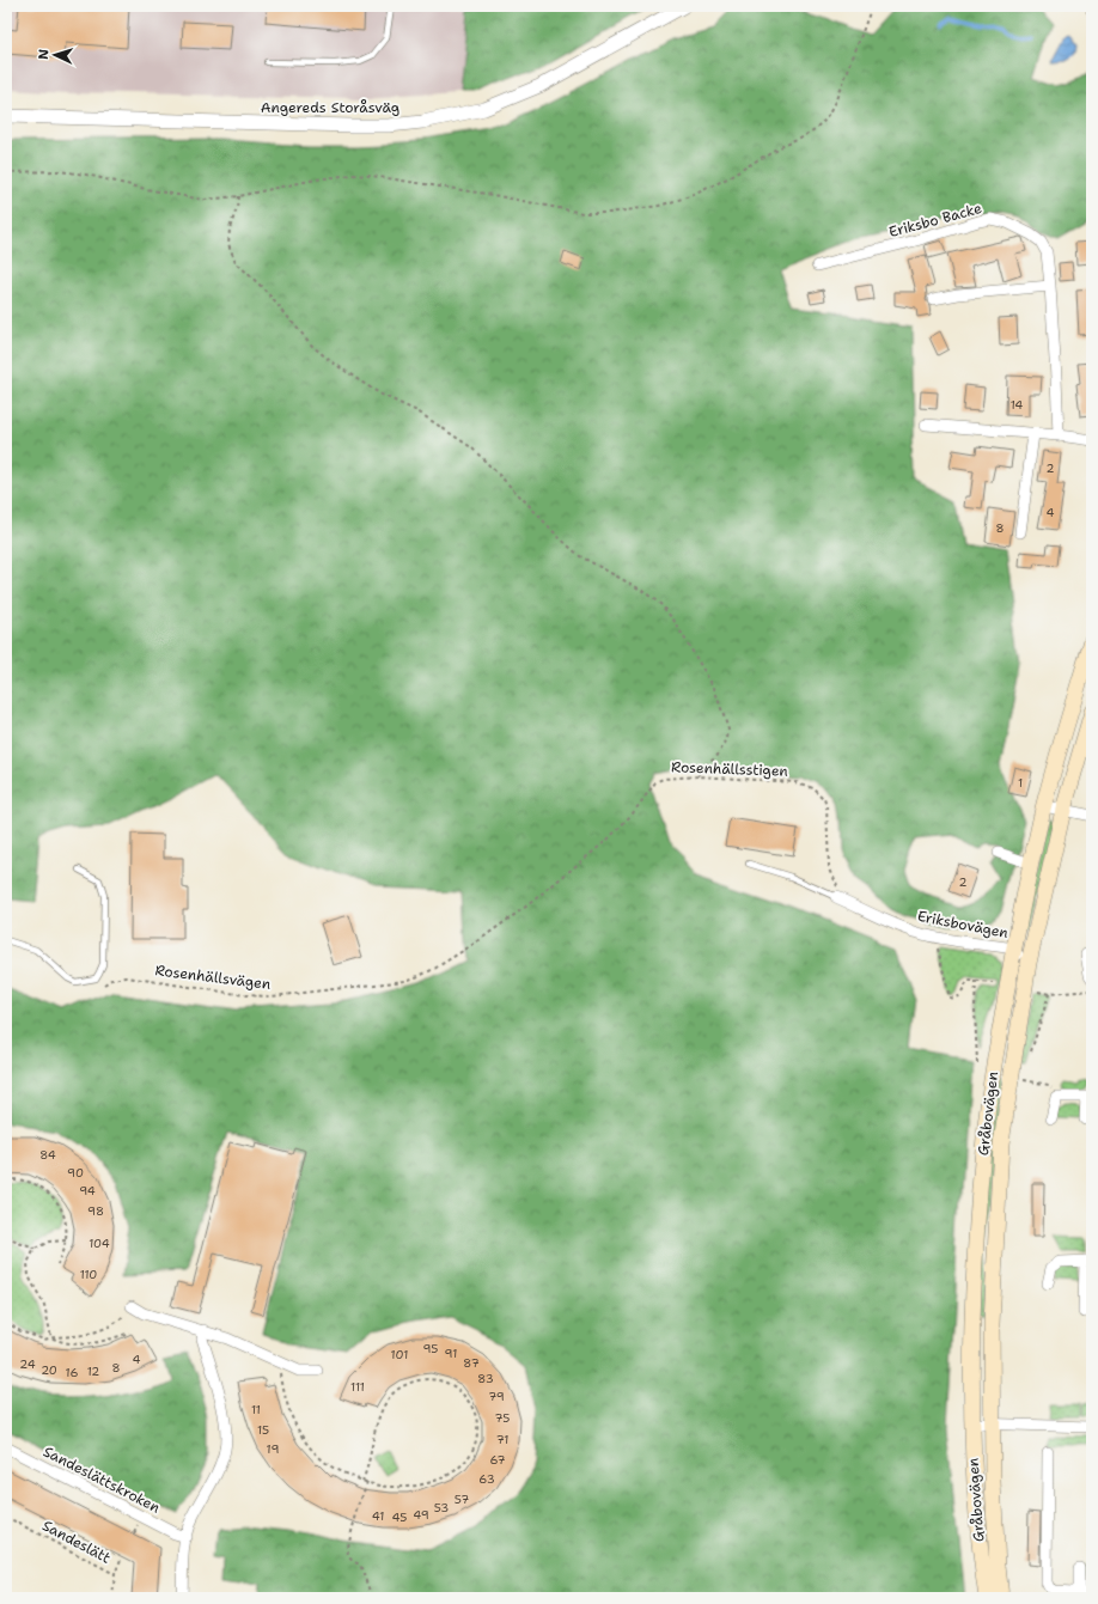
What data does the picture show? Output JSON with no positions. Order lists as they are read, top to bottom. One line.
{"streets":{"main road":["Gråbovägen"],"street":["Angereds Storåsväg","Eriksbo Backe","Eriksbovägen","Sandeslättskroken"],"path":["Rosenhällsstigen","Rosenhällsvägen","Sandeslätt"]},"crossings":[["Rosenhällsstigen","Eriksbovägen"],["Rosenhällsstigen","Rosenhällsvägen"],["Eriksbovägen","Gråbovägen"]],"house_numbers":["14","2","4","8","1","2","84","90","94","98","104","110","95","91","101","4","87","24","8","20","12","16","83","111","79","11","75","15","71","19","67","63","57","53","49","41","45"],"north":"left"}
